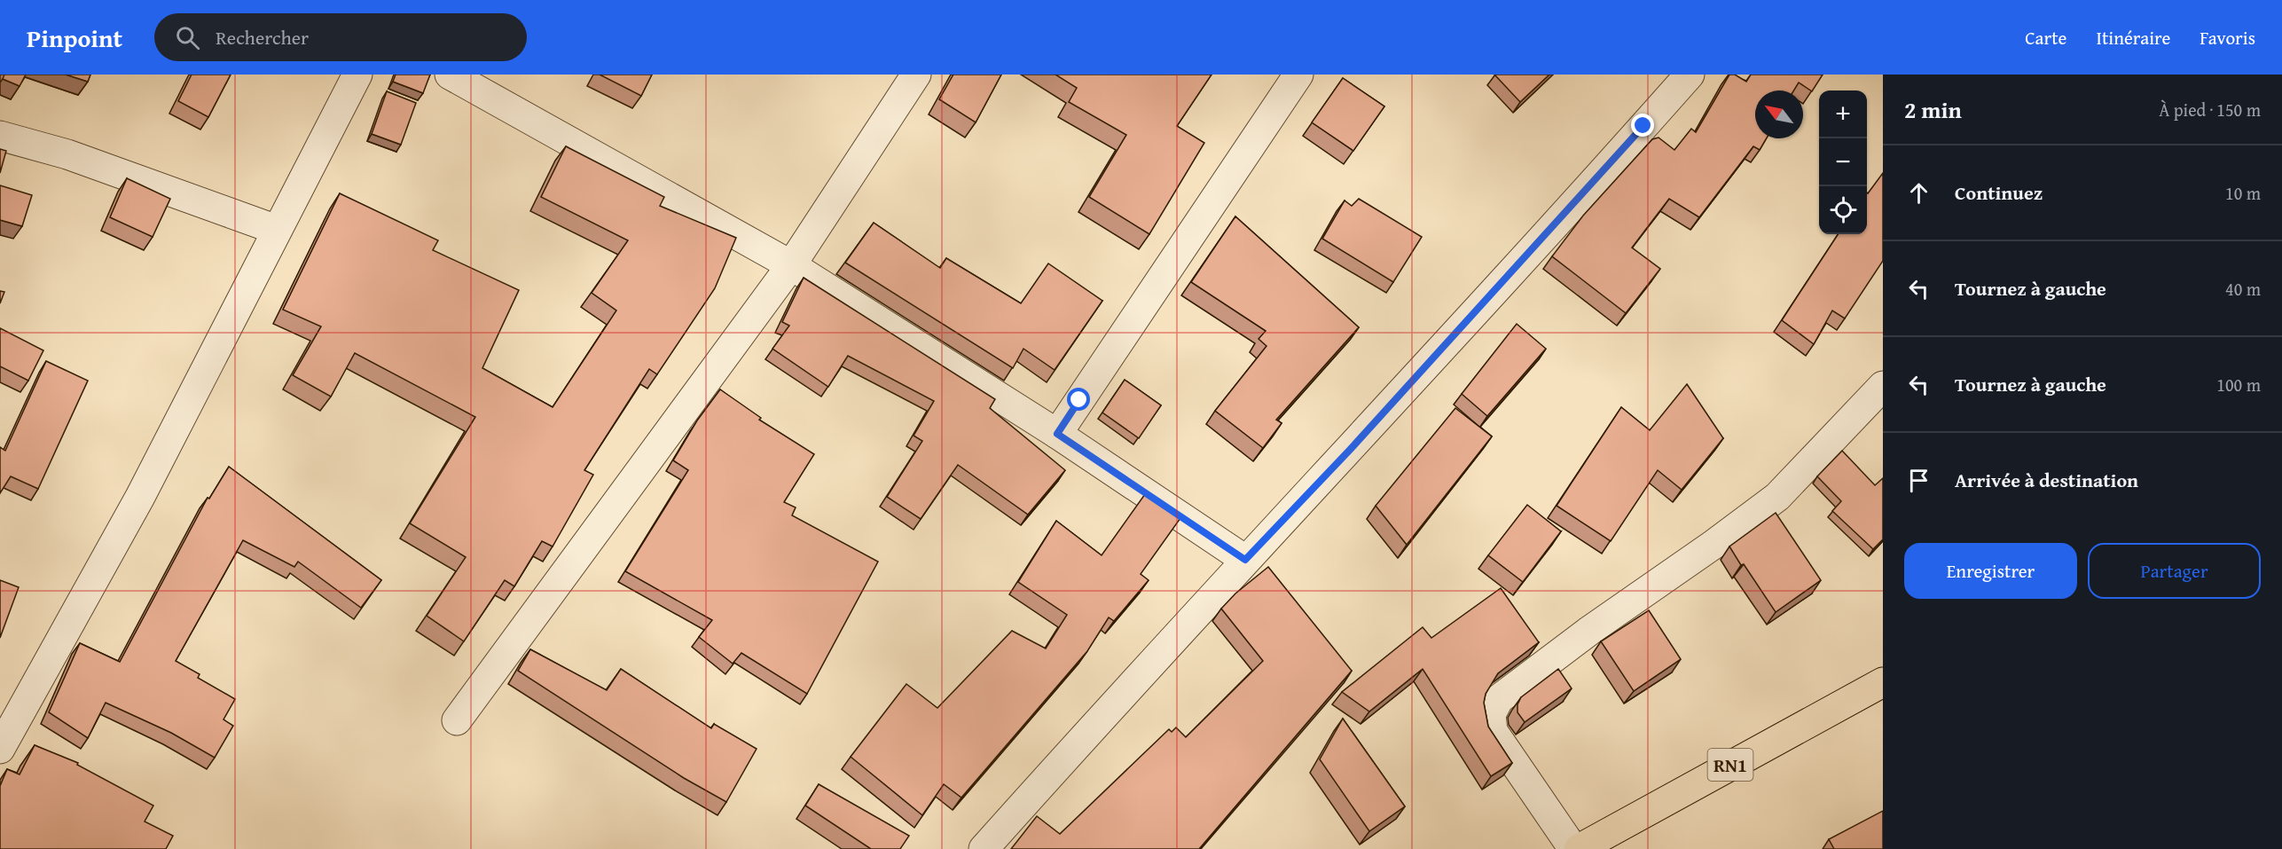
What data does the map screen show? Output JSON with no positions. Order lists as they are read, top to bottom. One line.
{"streets":{"highway":["RN1"]},"north":"top left","page":{"header":"Pinpoint","search":"Rechercher","nav":["Carte","Itinéraire","Favoris"],"heading":["2 min","À pied · 150 m"],"map_buttons":["+","−"],"list":[["Continuez","10 m"],["Tournez à gauche","40 m"],["Tournez à gauche","100 m"],"Arrivée à destination"],"buttons":["Enregistrer","Partager"]}}
